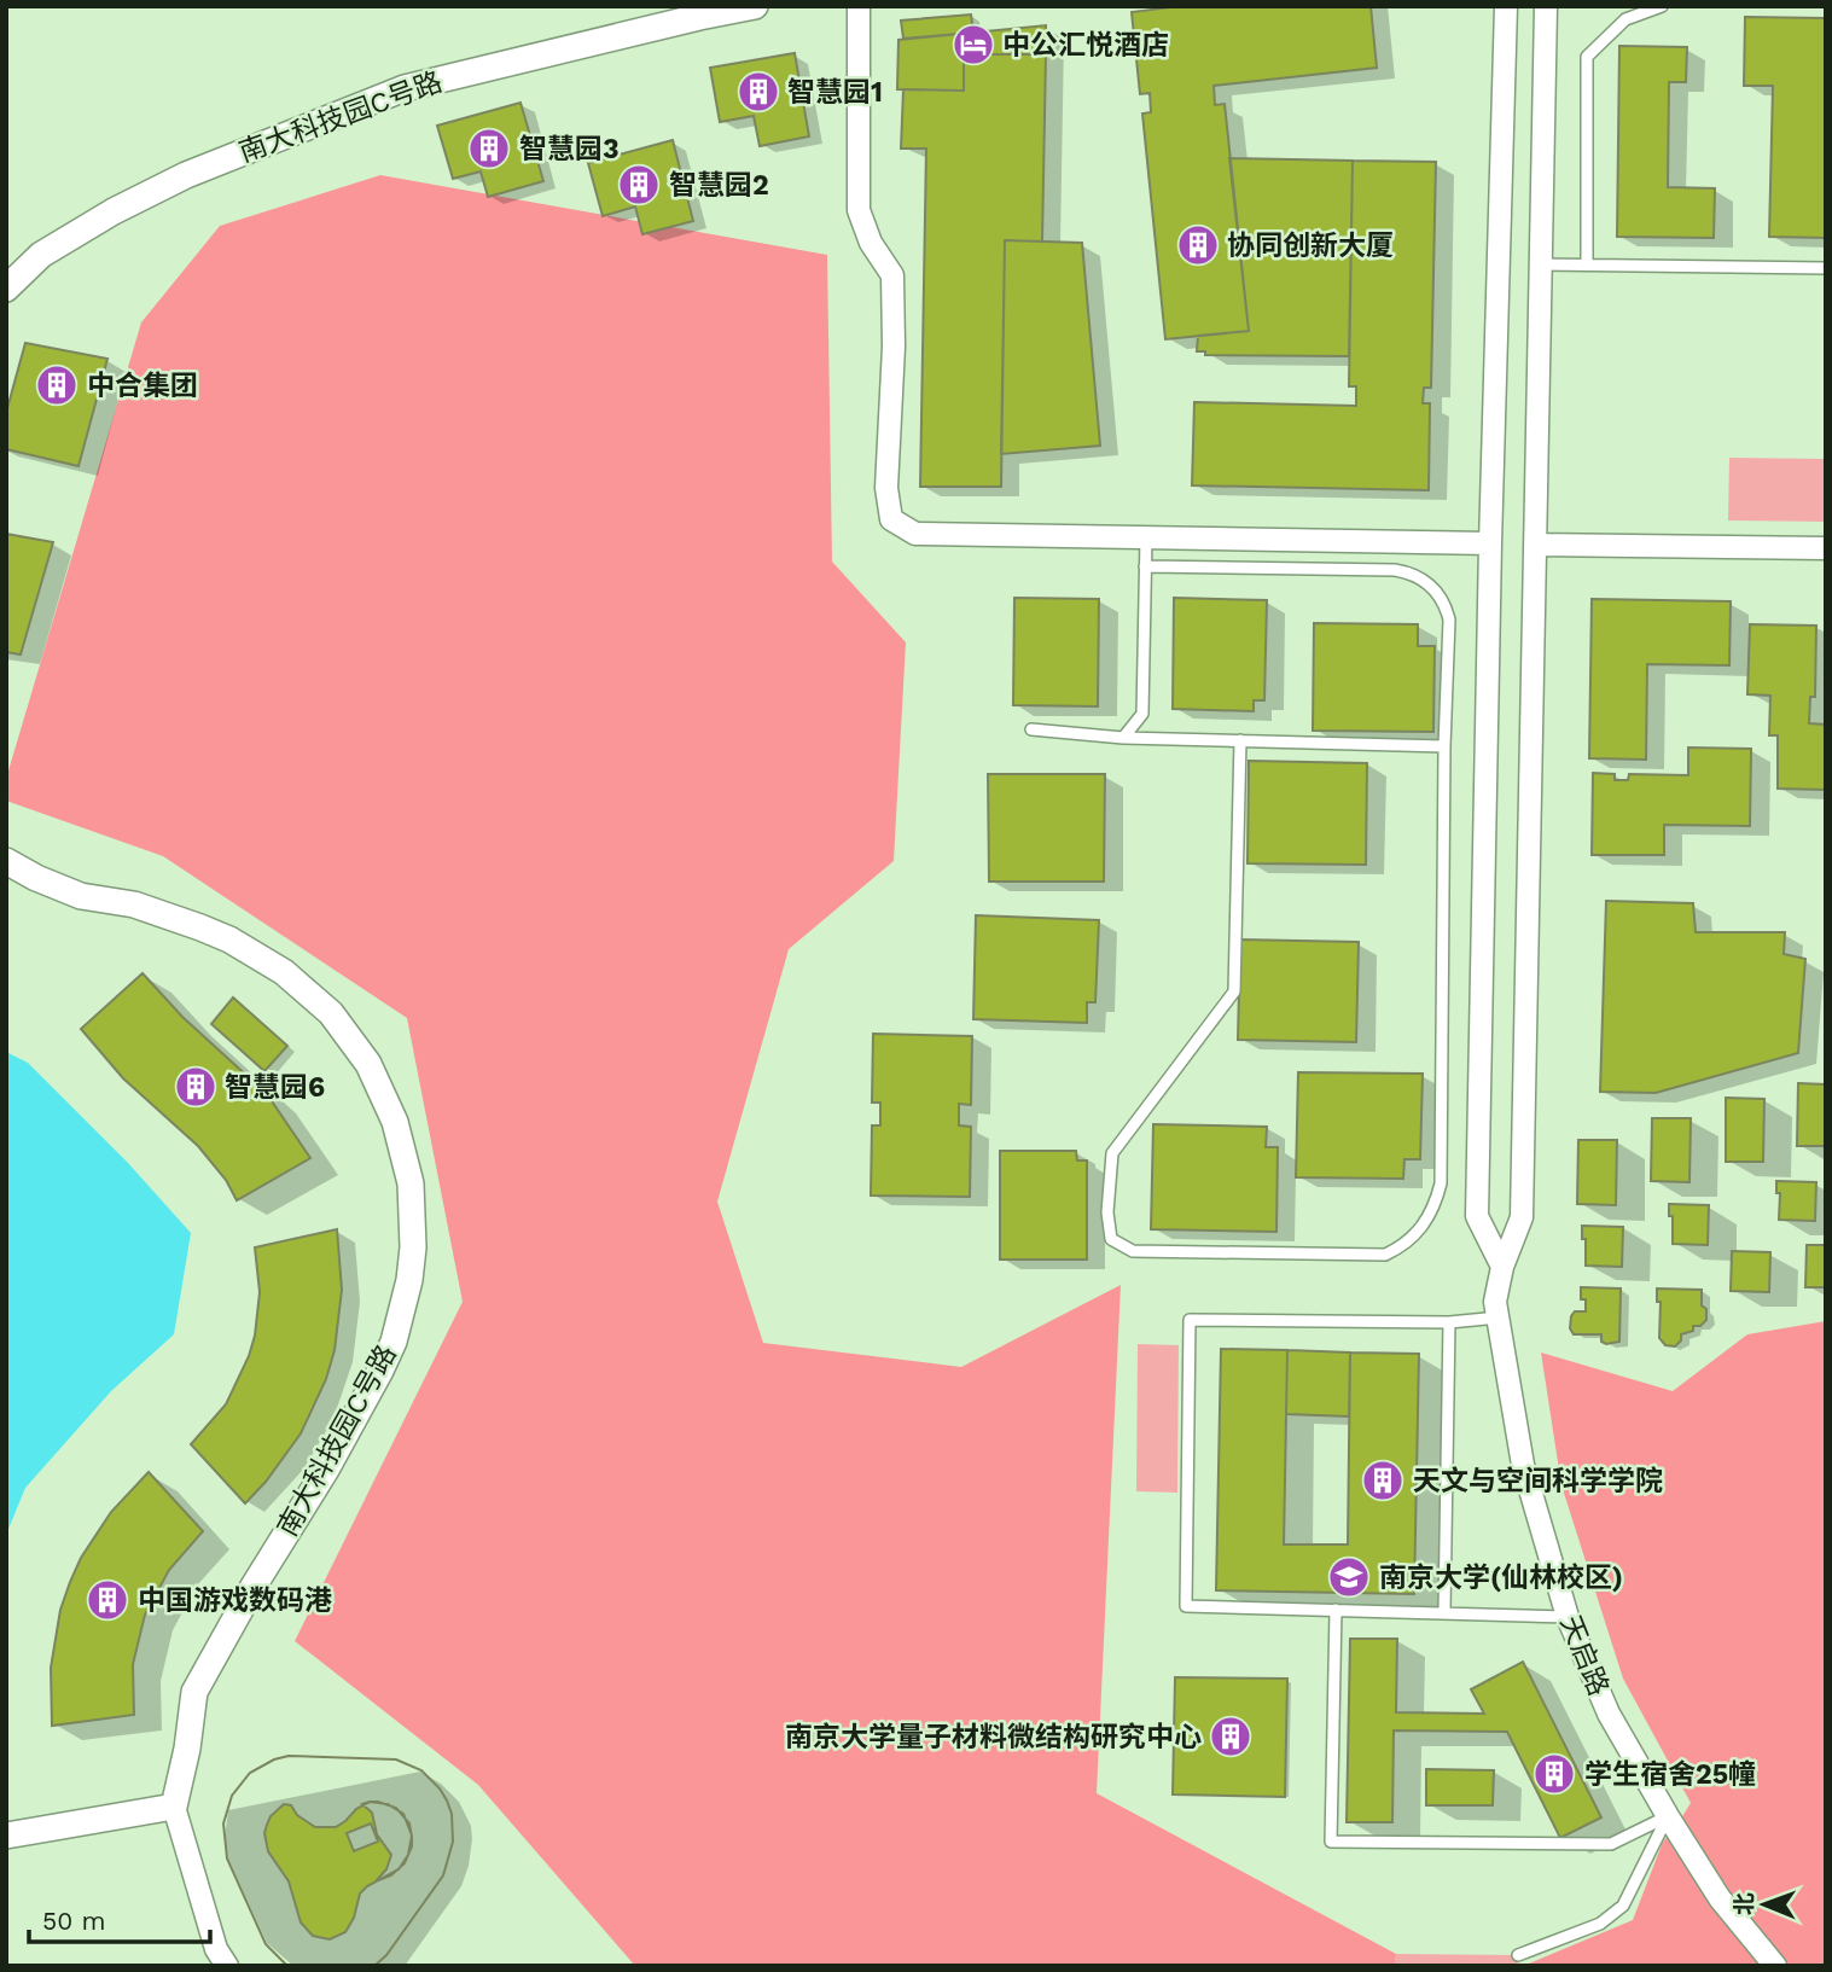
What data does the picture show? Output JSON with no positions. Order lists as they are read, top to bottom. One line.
{"streets":{"street":["南大科技园C号路","天启路"]},"places":{"hotel":["中公汇悦酒店"],"building":["智慧园1","智慧园3","智慧园2","协同创新大厦","中合集团","智慧园6","天文与空间科学学院","中国游戏数码港","南京大学量子材料微结构研究中心","学生宿舍25幢"],"school or university":["南京大学(仙林校区)"]},"scale_bar":"50 m","north":"left"}
